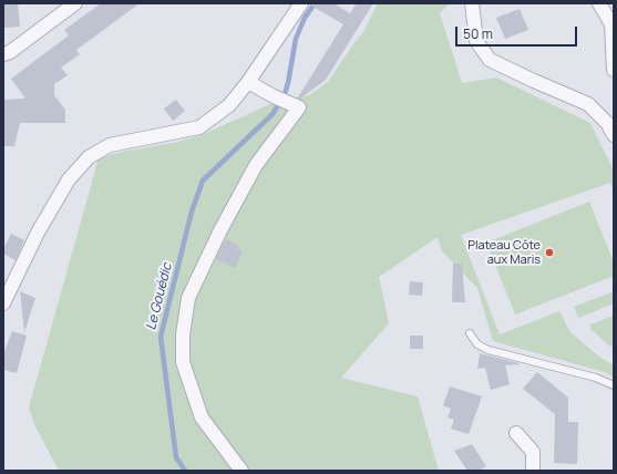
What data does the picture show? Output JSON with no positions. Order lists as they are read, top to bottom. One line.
{"water":["Le Gouédic"],"places":["Plateau Côte aux Maris"],"scale_bar":"50 m"}
